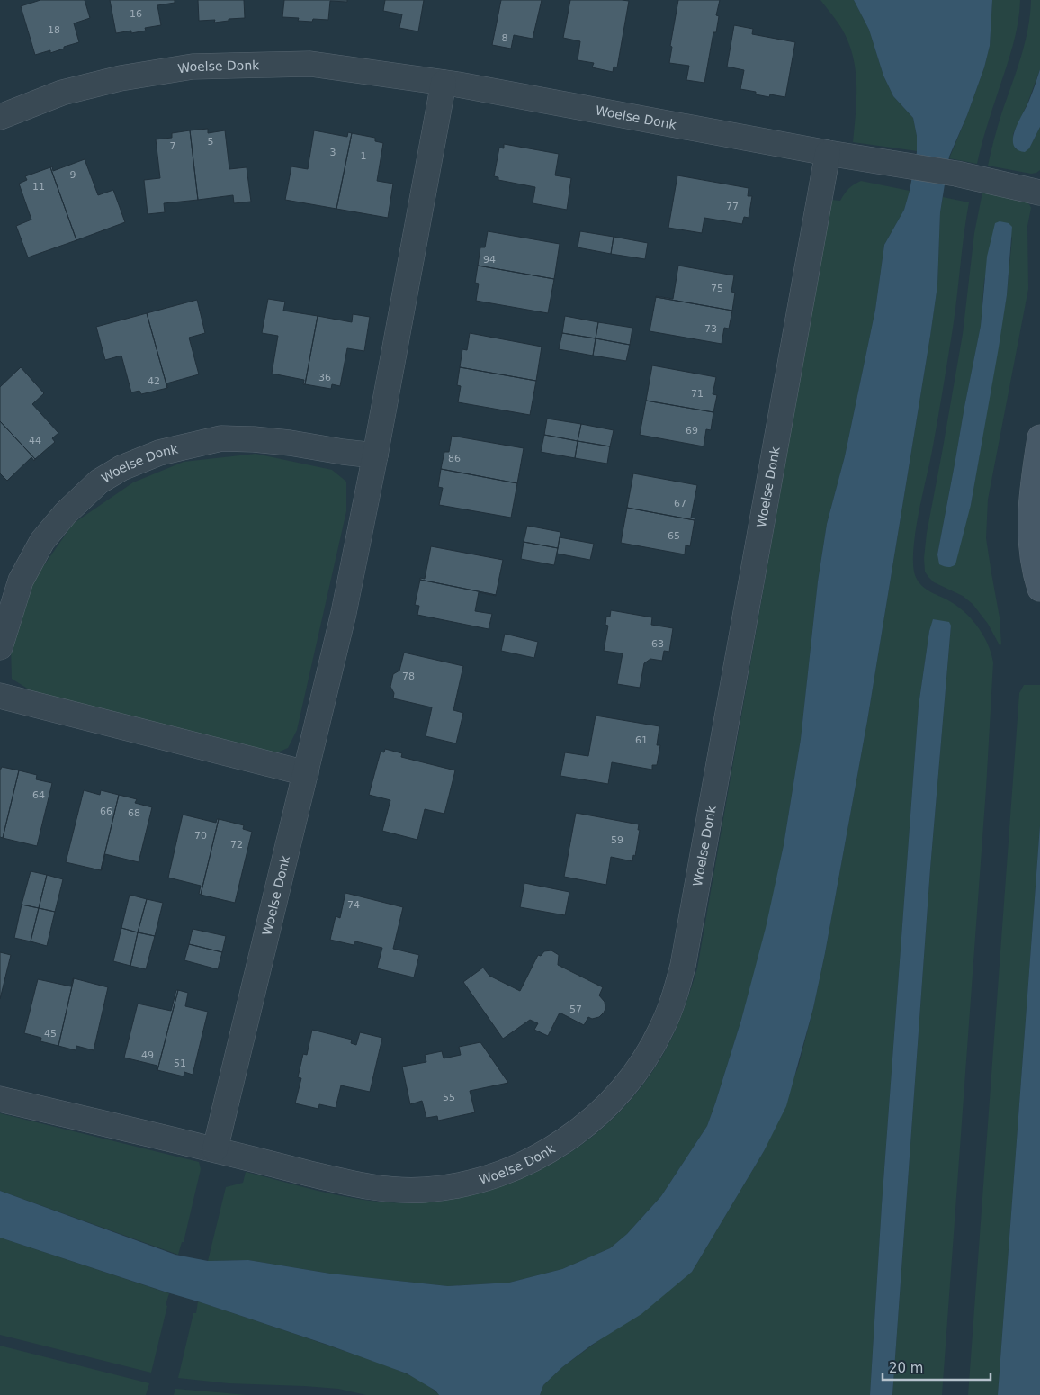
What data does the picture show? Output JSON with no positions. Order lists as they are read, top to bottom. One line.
{"streets":{"street":["Woelse Donk"]},"house_numbers":["16","18","8","5","7","3","1","9","11","77","94","75","73","36","42","71","69","44","86","67","65","63","78","61","64","66","68","70","59","72","74","57","45","49","51","55"],"scale_bar":"20 m"}
